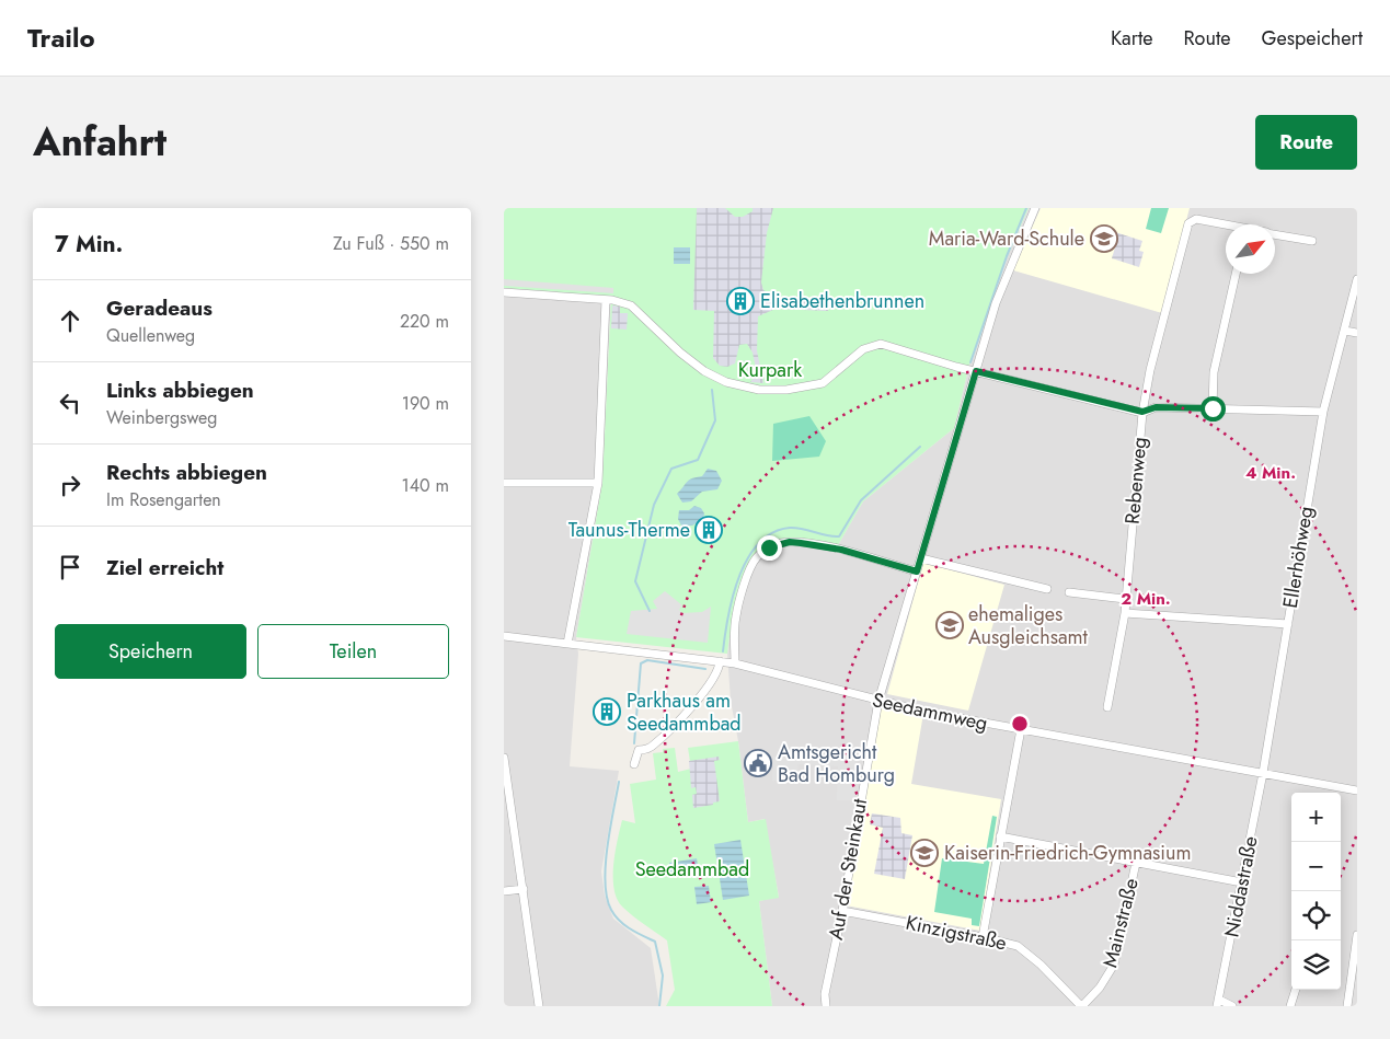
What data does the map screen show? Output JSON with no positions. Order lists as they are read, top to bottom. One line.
{"streets":{"street":["Rebenweg","Ellerhöhweg","Seedammweg","Auf der Steinkaut","Niddastraße","Mainstraße","Kinzigstraße"]},"crossings":[["Ellerhöhweg","Seedammweg"],["Ellerhöhweg","Niddastraße"],["Seedammweg","Auf der Steinkaut"],["Seedammweg","Niddastraße"],["Auf der Steinkaut","Kinzigstraße"],["Mainstraße","Kinzigstraße"]],"parks":["Kurpark","Seedammbad"],"places":{"school or university":["Maria-Ward-Schule","ehemaliges Ausgleichsamt","Kaiserin-Friedrich-Gymnasium"],"building":["Elisabethenbrunnen","Taunus-Therme","Parkhaus am Seedammbad"],"public building":["Amtsgericht Bad Homburg"]},"north":"top right","page":{"header":"Trailo","nav":["Karte","Route","Gespeichert"],"title":"Anfahrt","buttons":["Route",["Speichern","Teilen"]],"heading":["7 Min.","Zu Fuß · 550 m"],"list":[["Geradeaus","Quellenweg","220 m"],["Links abbiegen","Weinbergsweg","190 m"],["Rechts abbiegen","Im Rosengarten","140 m"],"Ziel erreicht"],"map_buttons":["+","−"]},"rings":["4 Min.","2 Min."]}
